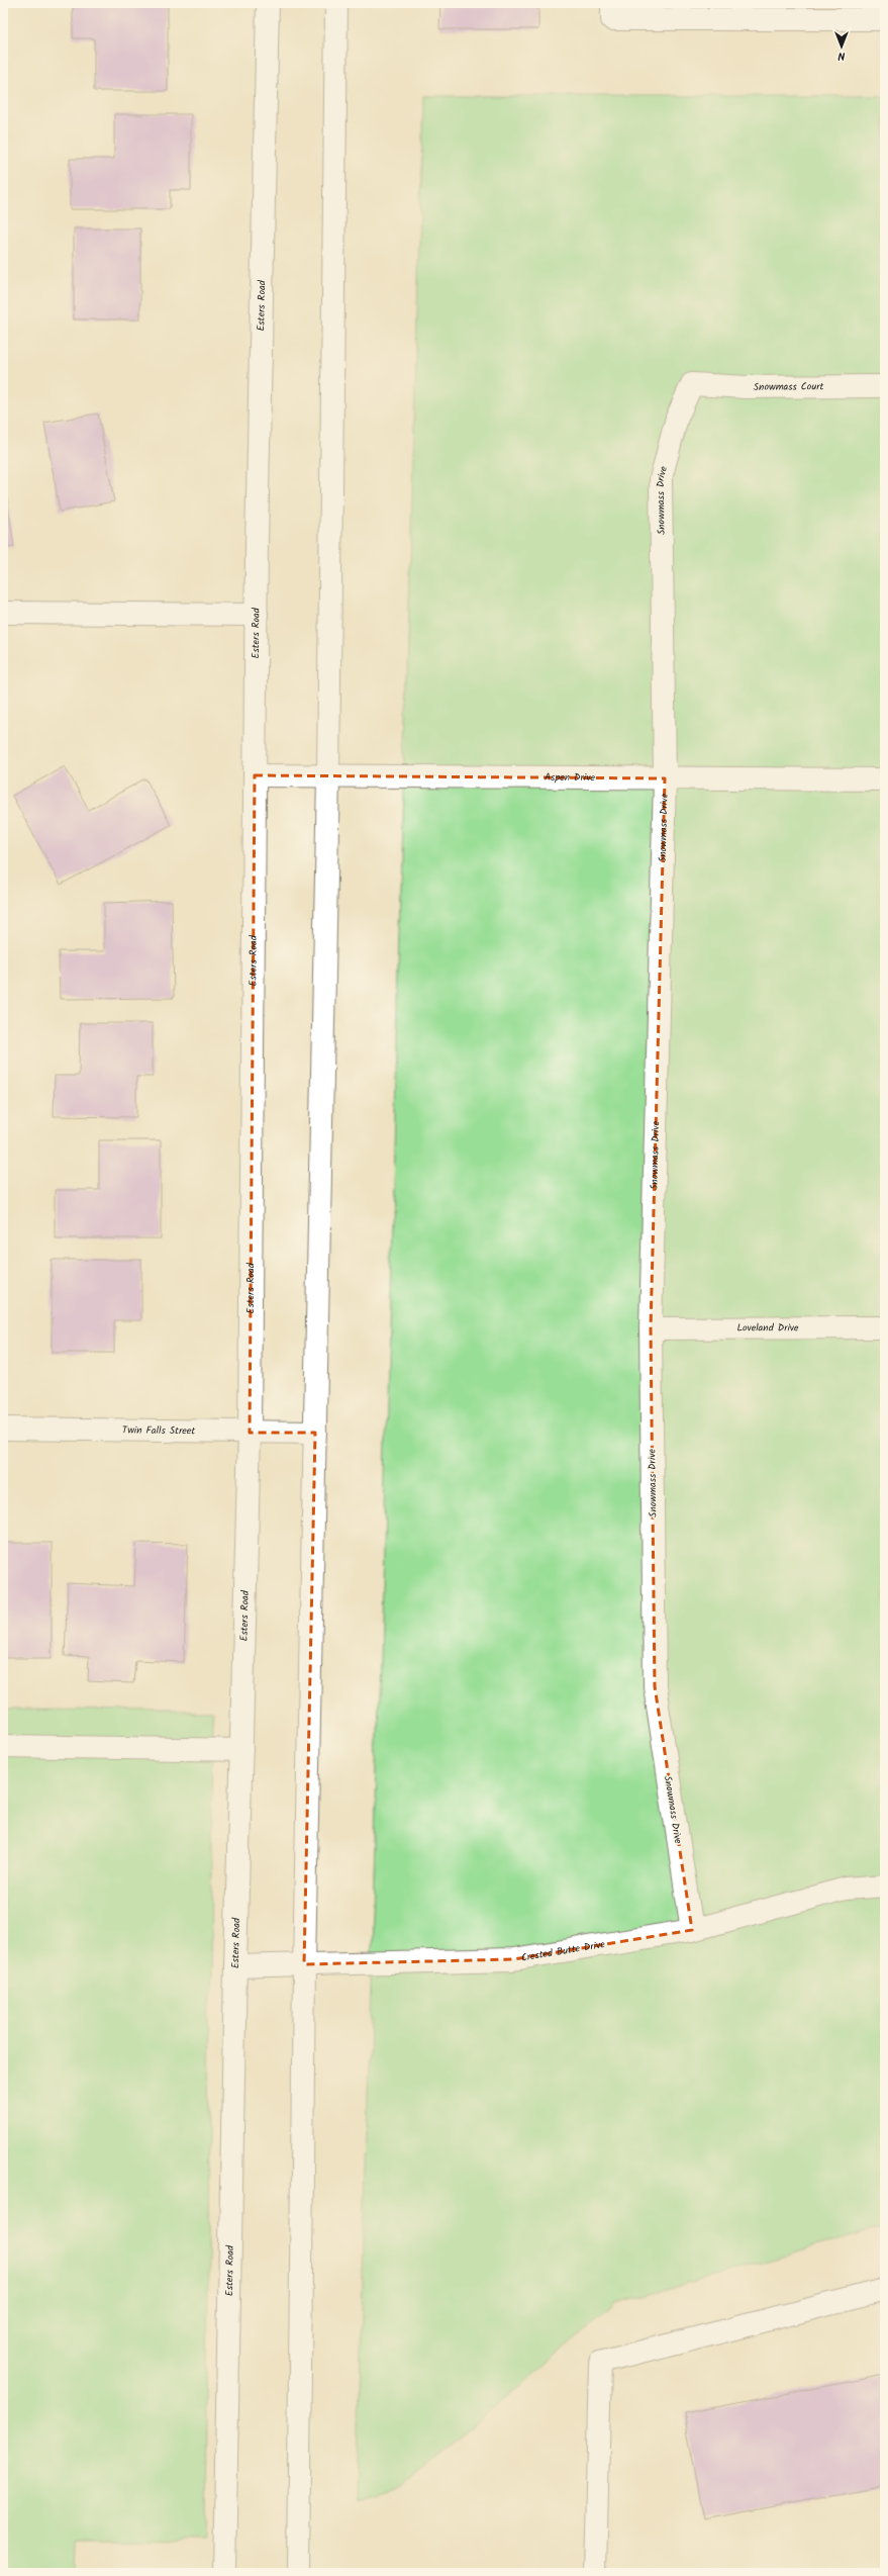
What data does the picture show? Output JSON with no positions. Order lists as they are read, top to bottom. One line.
{"streets":{"main road":["Esters Road","Snowmass Court","Snowmass Drive","Aspen Drive","Loveland Drive","Twin Falls Street","Crested Butte Drive"]},"crossings":[["Esters Road","Aspen Drive"],["Esters Road","Twin Falls Street"],["Esters Road","Crested Butte Drive"],["Snowmass Court","Snowmass Drive"],["Snowmass Drive","Aspen Drive"],["Snowmass Drive","Loveland Drive"],["Snowmass Drive","Crested Butte Drive"]],"north":"bottom"}
